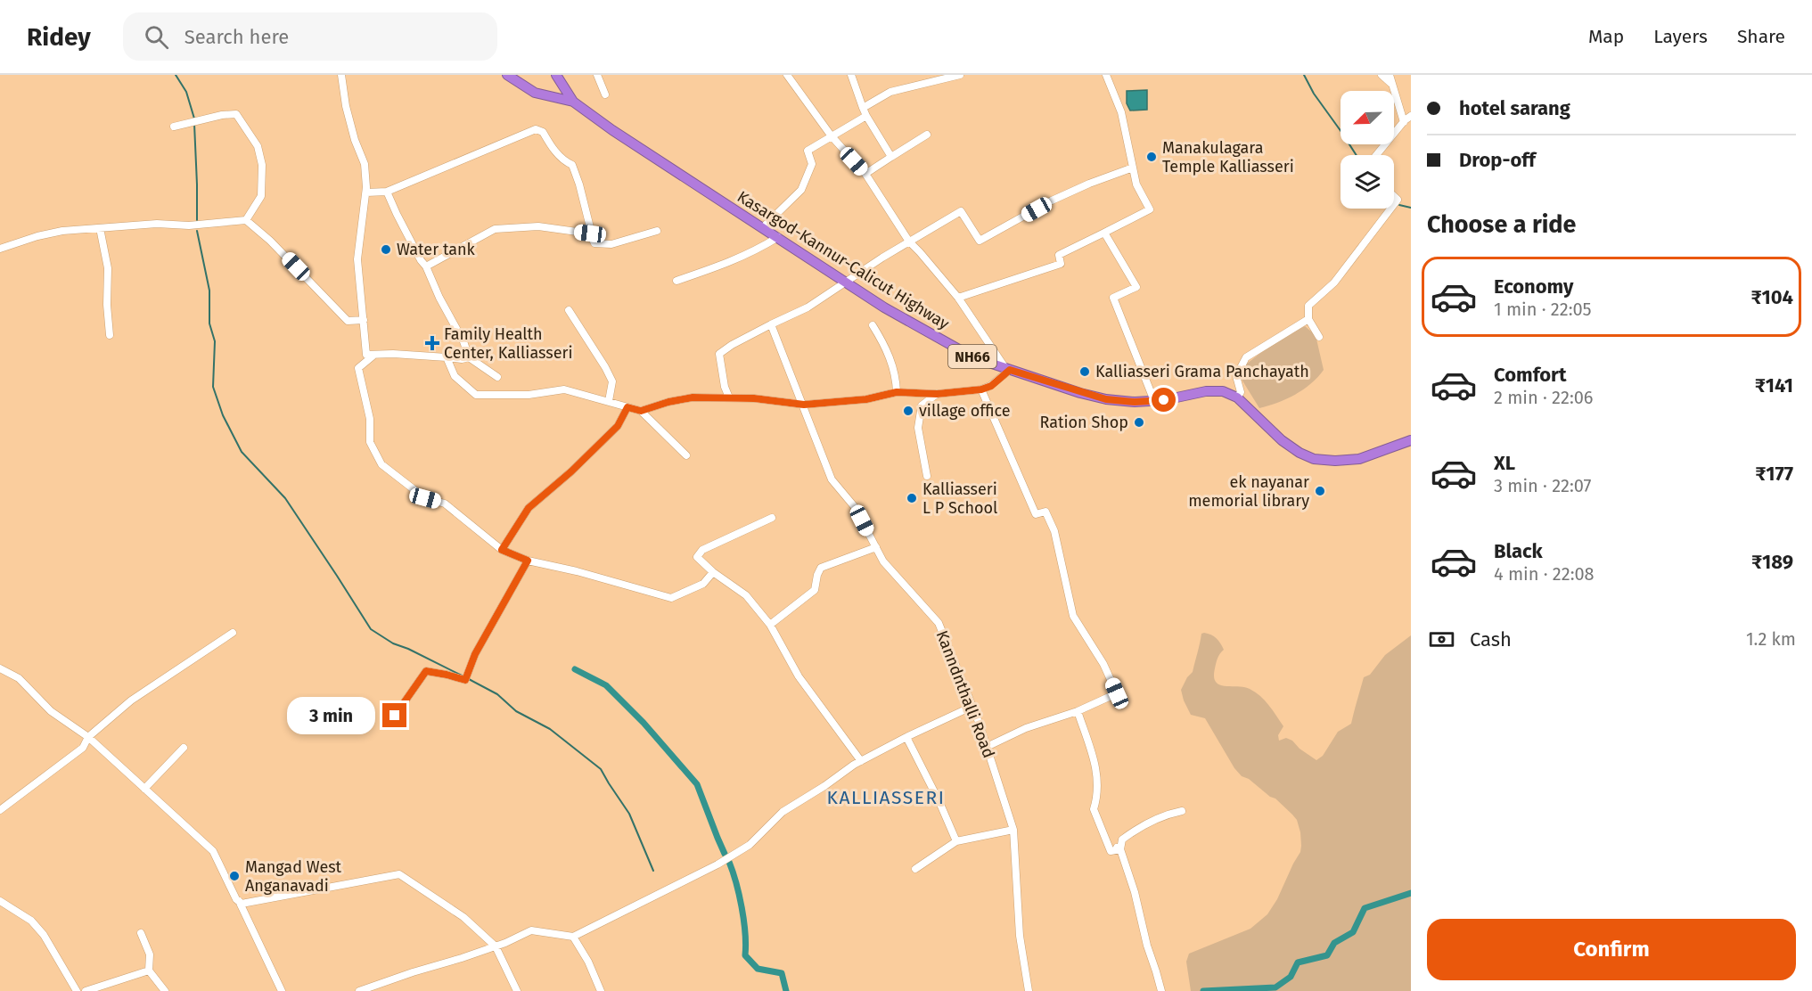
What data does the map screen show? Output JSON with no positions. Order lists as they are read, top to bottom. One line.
{"streets":{"highway":["Kasargod-Kannur-Calicut Highway","NH66"],"street":["Kanndnthalli Road"]},"districts":["KALLIASSERI"],"places":{"other":["Manakulagara Temple Kalliasseri","Water tank","Kalliasseri Grama Panchayath","village office","Ration Shop","ek nayanar memorial library","Kalliasseri L P School","Mangad West Anganavadi"],"health":["Family Health Center, Kalliasseri"]},"north":"bottom left","page":{"header":"Ridey","search":"Search here","nav":["Map","Layers","Share"],"banner":["hotel sarang","Drop-off"],"heading":"Choose a ride","list":[{"name":"Economy","note":"1 min · 22:05","value":"₹104"},{"name":"Comfort","note":"2 min · 22:06","value":"₹141"},{"name":"XL","note":"3 min · 22:07","value":"₹177"},{"name":"Black","note":"4 min · 22:08","value":"₹189"}],"pay":["Cash","1.2 km"],"bubble":"3 min","buttons":"Confirm"}}
